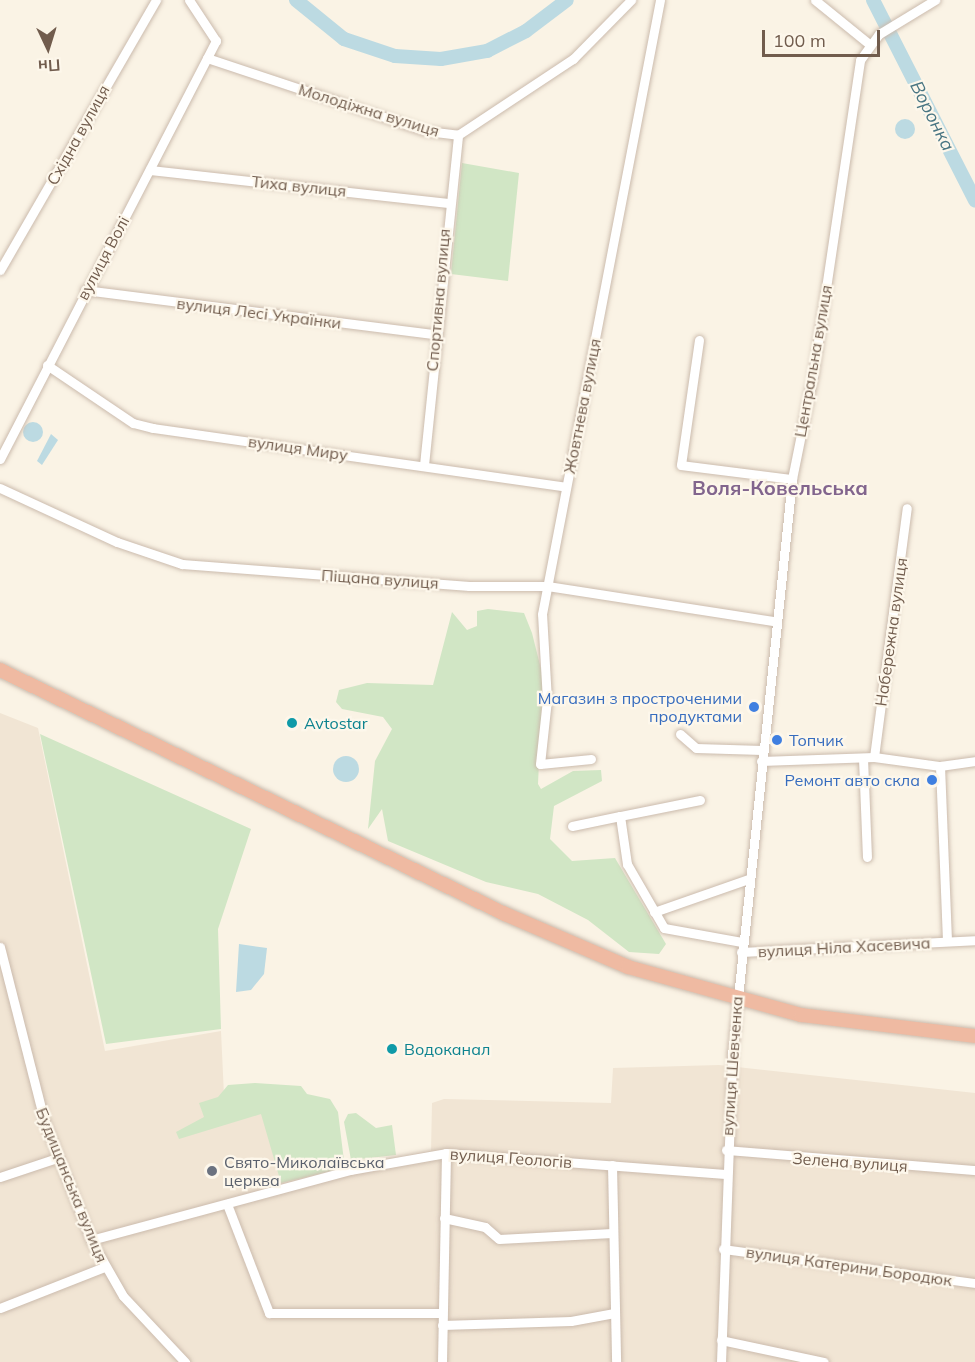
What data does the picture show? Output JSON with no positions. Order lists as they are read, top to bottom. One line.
{"streets":{"street":["Молодіжна вулиця","Східна вулиця","Тиха вулиця","вулиця Волі","Спортивна вулиця","вулиця Лесі Українки","Центральна вулиця","Жовтнева вулиця","вулиця Миру","Піщана вулиця","Набережна вулиця","вулиця Ніла Хасевича","вулиця Шевченка","вулиця Геологів","Зелена вулиця","Будищанська вулиця","вулиця Катерини Бородюк"]},"crossings":[["Молодіжна вулиця","вулиця Волі"],["Молодіжна вулиця","Спортивна вулиця"],["Тиха вулиця","вулиця Волі"],["Тиха вулиця","Спортивна вулиця"],["вулиця Волі","вулиця Лесі Українки"],["вулиця Волі","вулиця Миру"],["Спортивна вулиця","вулиця Лесі Українки"],["Спортивна вулиця","вулиця Миру"],["Центральна вулиця","Піщана вулиця"],["Центральна вулиця","вулиця Шевченка"],["Жовтнева вулиця","вулиця Миру"],["Жовтнева вулиця","Піщана вулиця"],["вулиця Ніла Хасевича","вулиця Шевченка"],["вулиця Шевченка","вулиця Геологів"],["вулиця Шевченка","Зелена вулиця"],["вулиця Шевченка","вулиця Катерини Бородюк"],["вулиця Геологів","Будищанська вулиця"]],"districts":["Воля-Ковельська"],"water":["Воронка"],"places":["Магазин з простроченими продуктами","Avtostar","Топчик","Ремонт авто скла","Водоканал","Свято-Миколаївська церква"],"scale_bar":"100 m","north":"bottom"}
